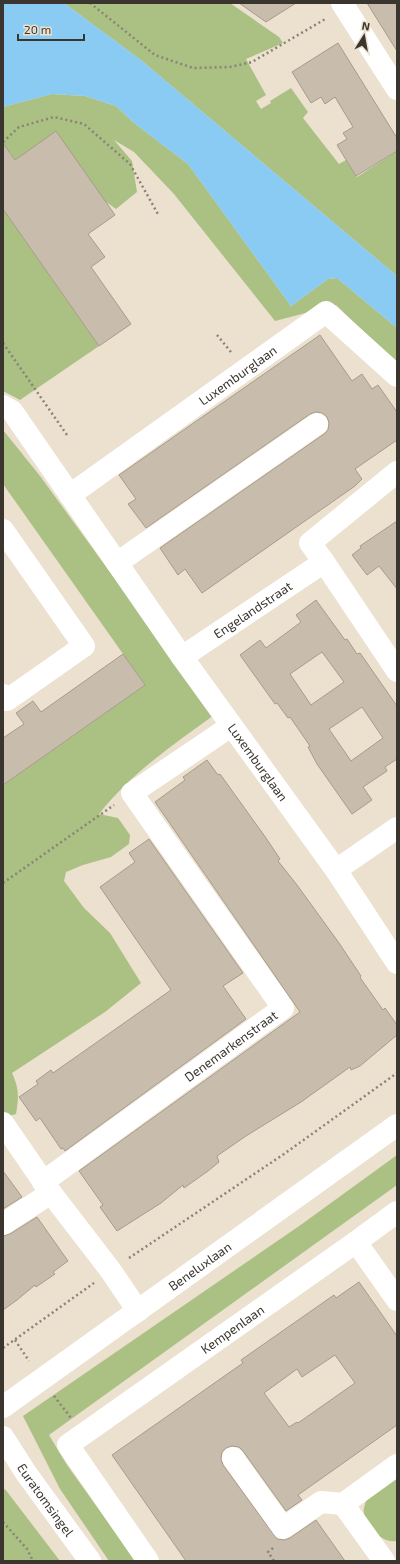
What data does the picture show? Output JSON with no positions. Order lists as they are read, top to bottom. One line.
{"streets":{"street":["Luxemburglaan","Engelandstraat","Denemarkenstraat","Beneluxlaan","Kempenlaan","Euratomsingel"]},"crossings":[["Luxemburglaan","Engelandstraat"]],"scale_bar":"20 m","north":"top"}
